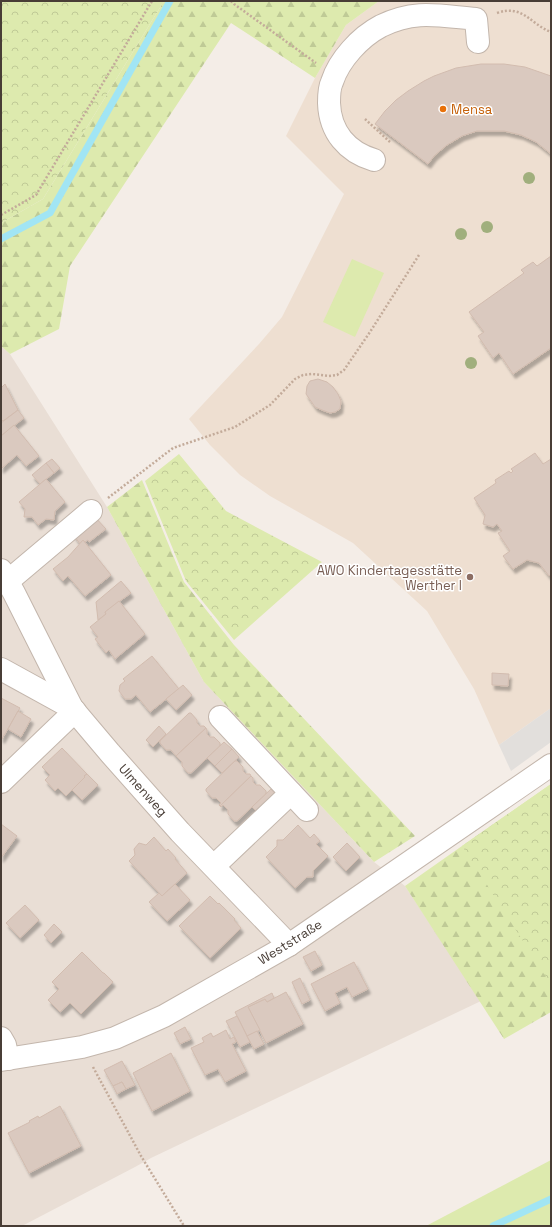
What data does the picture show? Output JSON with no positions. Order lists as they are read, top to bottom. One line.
{"streets":{"street":["Ulmenweg","Weststraße"]},"crossings":[["Ulmenweg","Weststraße"]],"places":["Mensa","AWO Kindertagesstätte Werther I"]}
